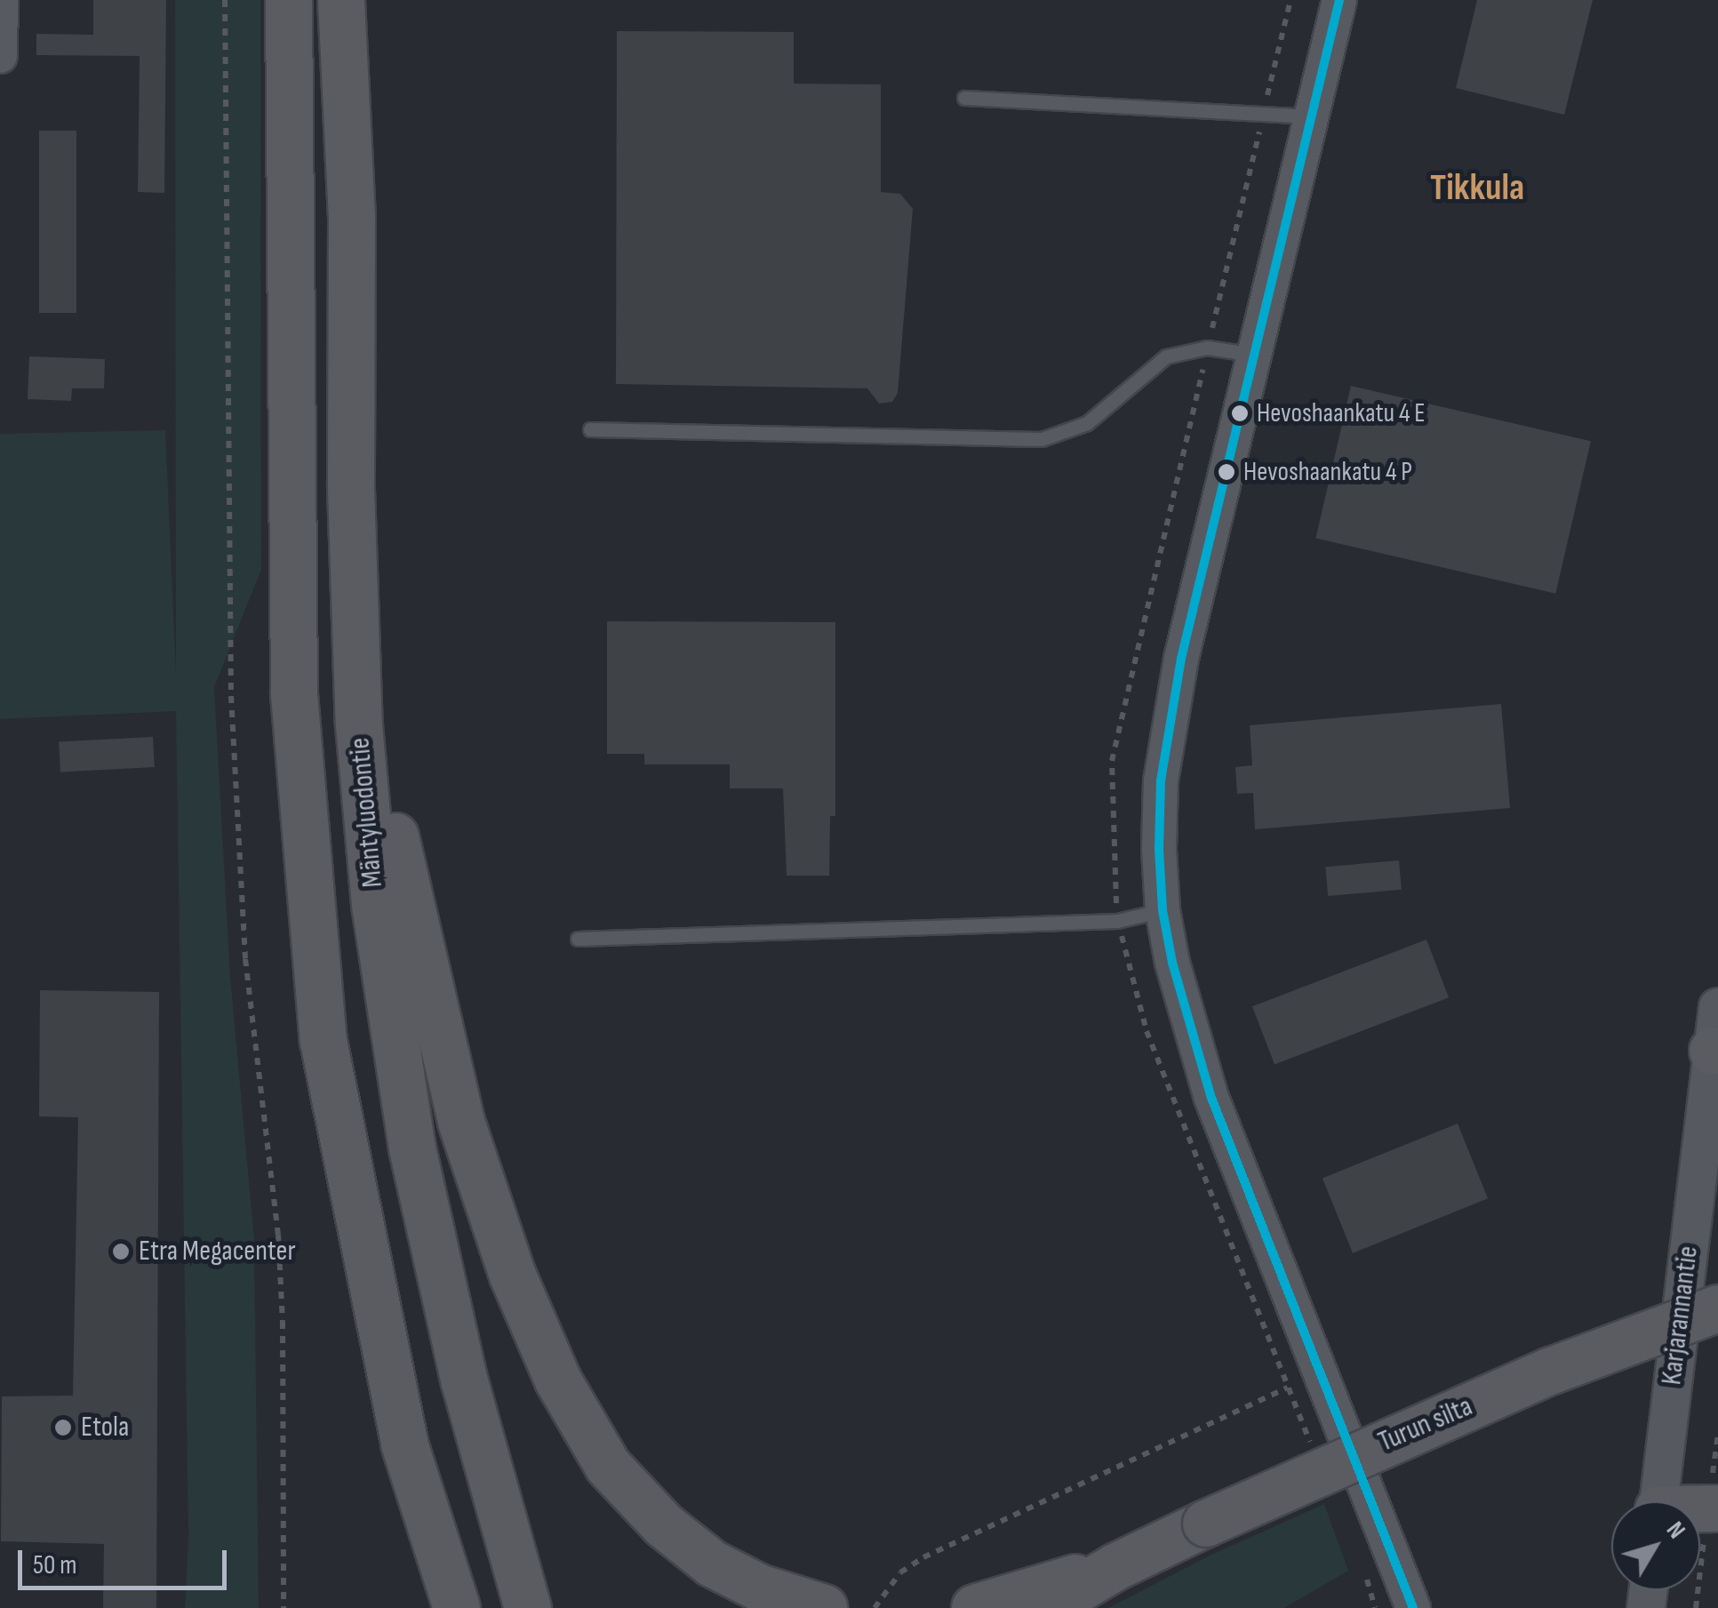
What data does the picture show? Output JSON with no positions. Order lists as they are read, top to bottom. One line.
{"streets":{"highway":["Mäntyluodontie","Turun silta"],"main road":["Karjarannantie"]},"districts":["Tikkula"],"places":["Hevoshaankatu 4 E","Hevoshaankatu 4 P","Etra Megacenter","Etola"],"scale_bar":"50 m","north":"top right"}
